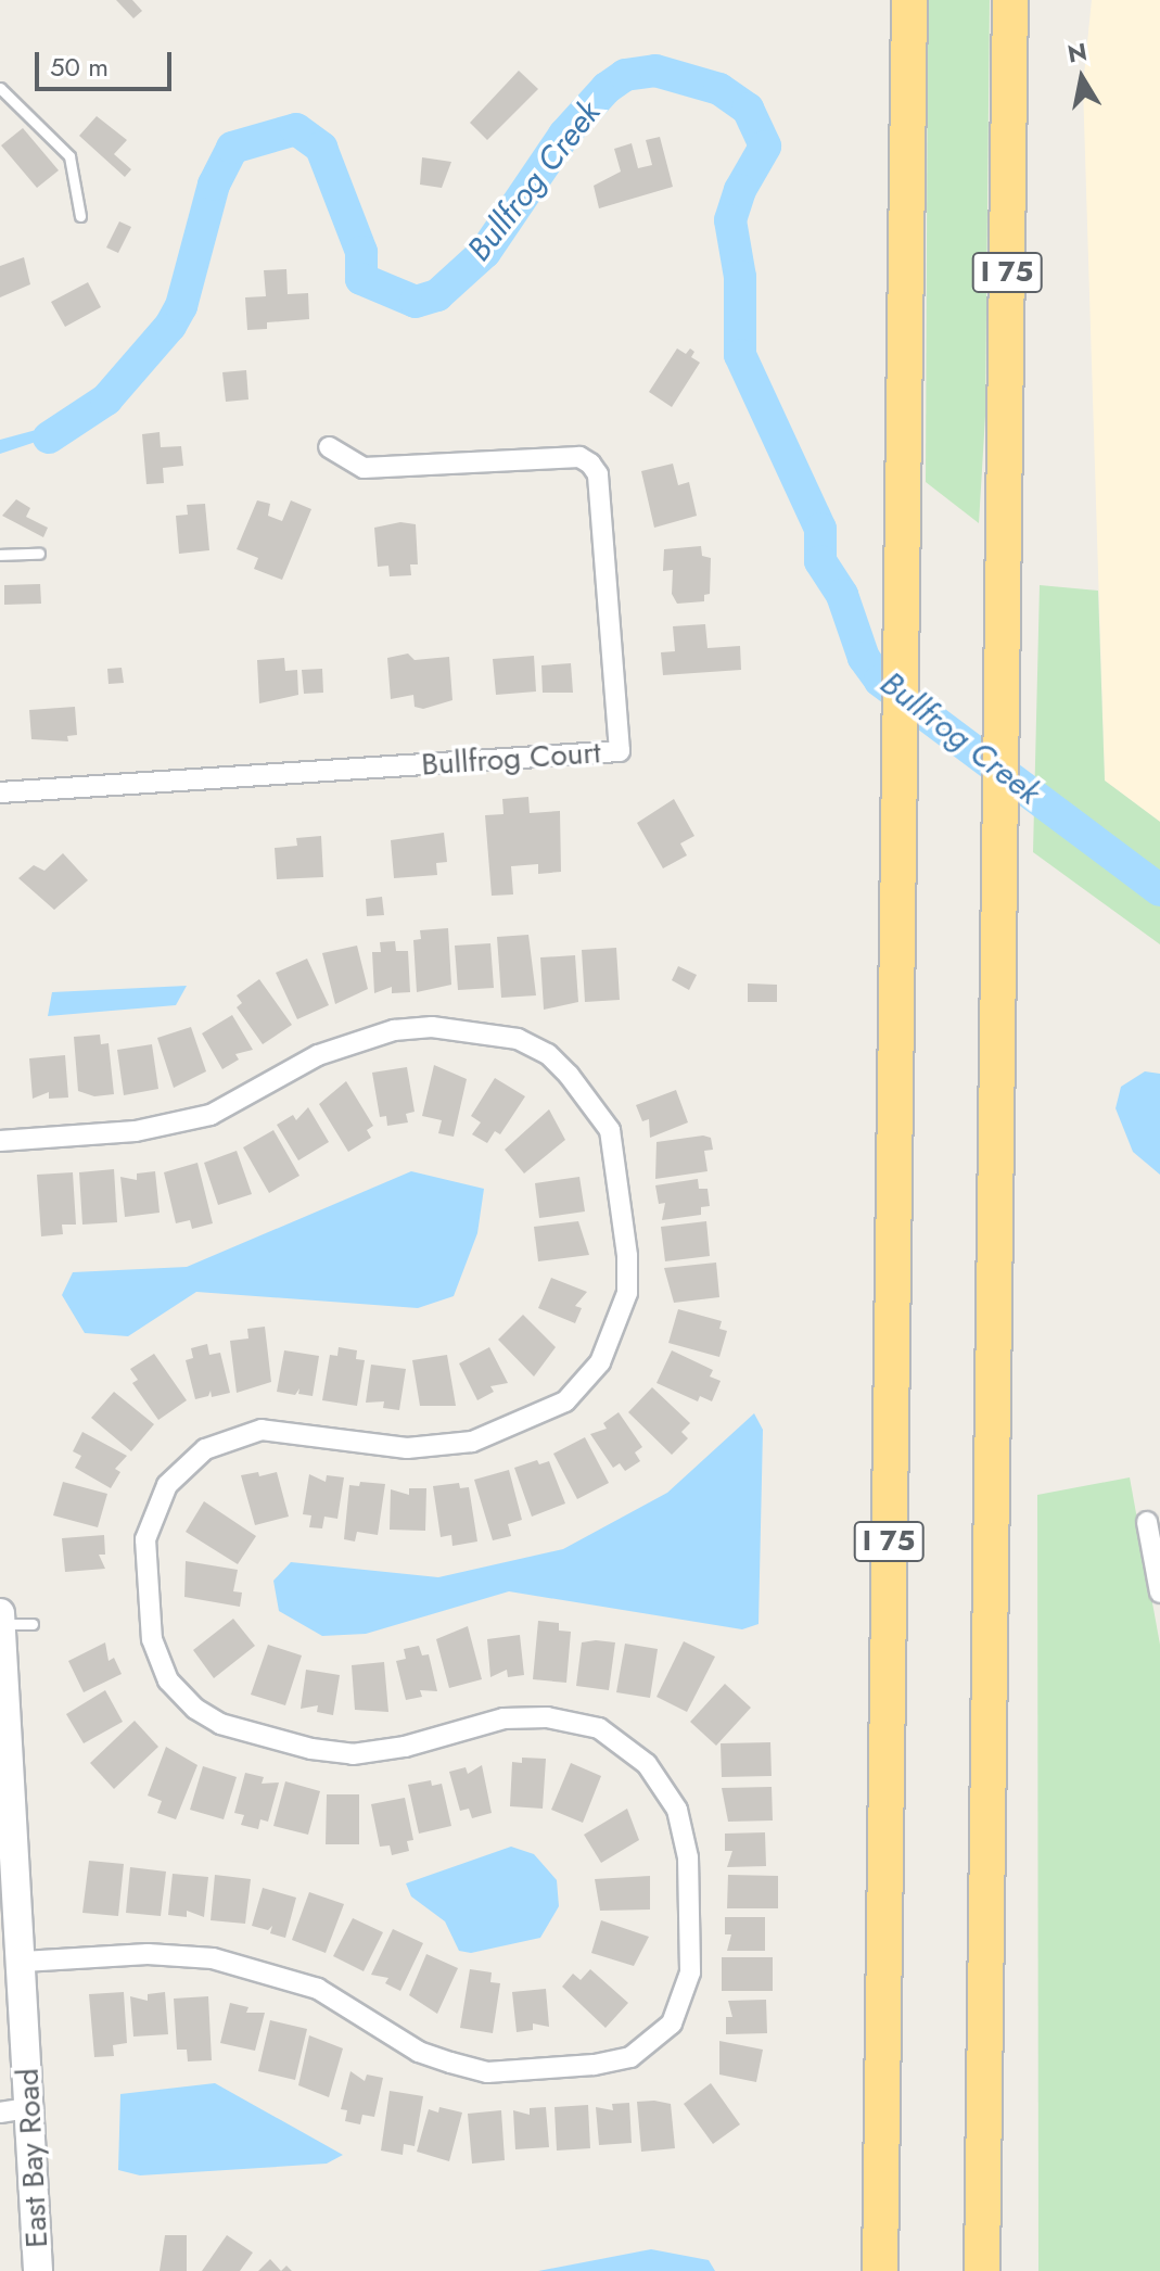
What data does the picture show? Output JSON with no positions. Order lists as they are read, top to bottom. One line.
{"streets":{"highway":["I 75"],"street":["Bullfrog Court","East Bay Road"]},"water":["Bullfrog Creek"],"scale_bar":"50 m","north":"top"}
